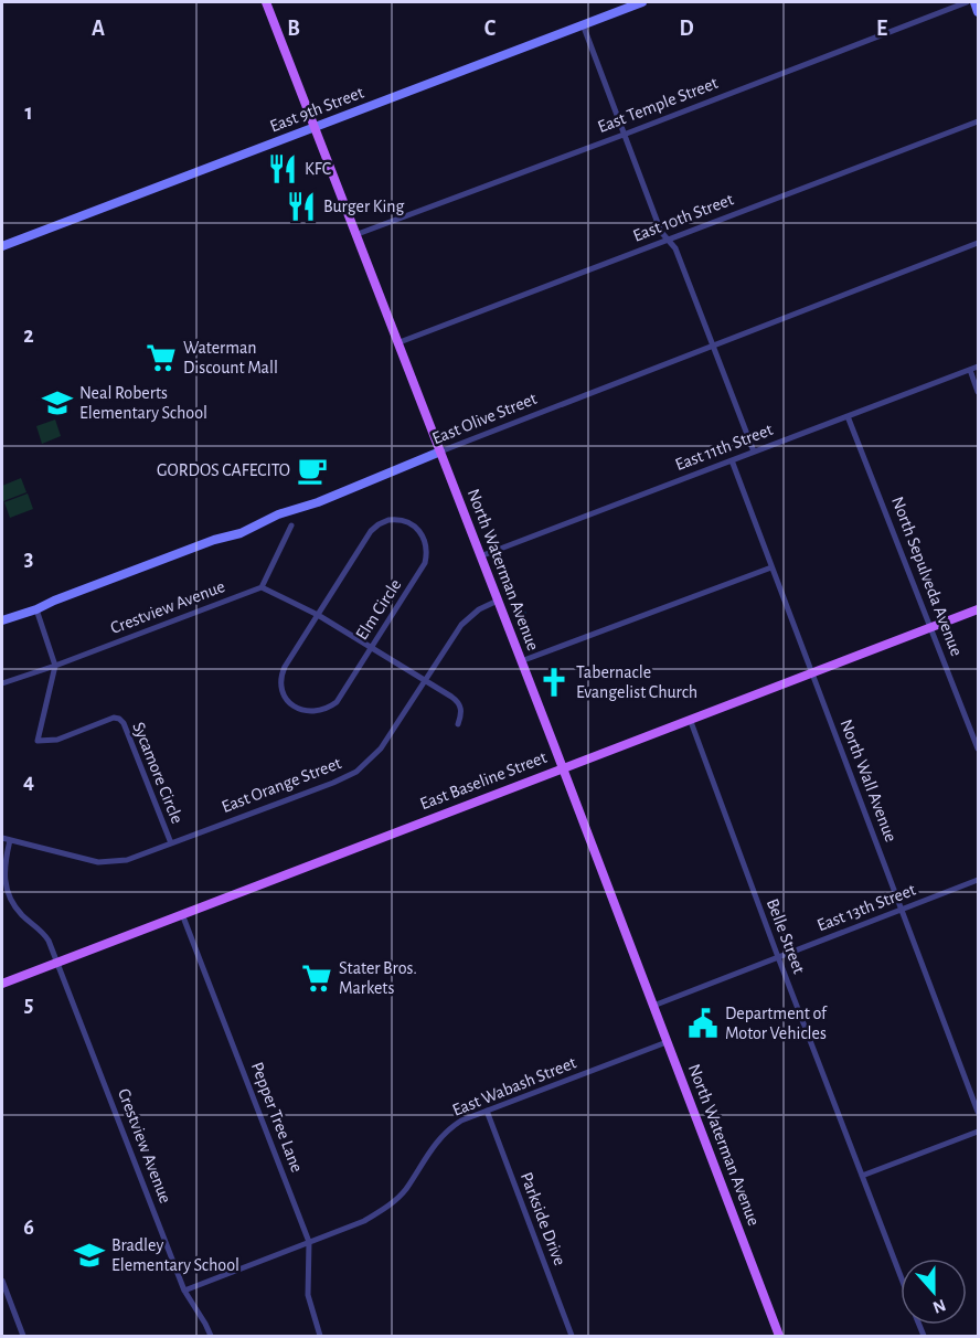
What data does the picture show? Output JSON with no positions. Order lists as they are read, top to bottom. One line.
{"streets":{"main road":["North Waterman Avenue","East Baseline Street"],"street":["East Temple Street","East 9th Street","East 10th Street","East Olive Street","East 11th Street","North Sepulveda Avenue","Crestview Avenue","Elm Circle","Sycamore Circle","North Wall Avenue","East Orange Street","East 13th Street","Belle Street","East Wabash Street","Pepper Tree Lane","Parkside Drive"]},"crossings":[["East Temple Street","North Waterman Avenue"],["East 9th Street","North Waterman Avenue"],["East 10th Street","North Waterman Avenue"],["East Olive Street","North Waterman Avenue"],["East 11th Street","North Waterman Avenue"],["East 11th Street","North Sepulveda Avenue"],["East 11th Street","North Wall Avenue"],["North Waterman Avenue","East Baseline Street"],["North Waterman Avenue","East Orange Street"],["North Waterman Avenue","East 13th Street"],["North Waterman Avenue","East Wabash Street"],["North Sepulveda Avenue","East Baseline Street"],["Crestview Avenue","Sycamore Circle"],["Crestview Avenue","East Baseline Street"],["Crestview Avenue","East Orange Street"],["Crestview Avenue","East Wabash Street"],["Sycamore Circle","East Orange Street"],["East Baseline Street","North Wall Avenue"],["East Baseline Street","Belle Street"],["East Baseline Street","Pepper Tree Lane"],["North Wall Avenue","East 13th Street"],["East 13th Street","Belle Street"],["East Wabash Street","Pepper Tree Lane"],["East Wabash Street","Parkside Drive"]],"places":{"restaurant":["KFC","Burger King"],"supermarket":["Waterman Discount Mall","Stater Bros. Markets"],"school or university":["Neal Roberts Elementary School","Bradley Elementary School"],"cafe":["GORDOS CAFECITO"],"church":["Tabernacle Evangelist Church"],"public building":["Department of Motor Vehicles"]},"north":"bottom","grid":{"columns":["A","B","C","D","E"],"rows":["1","2","3","4","5","6"]}}
